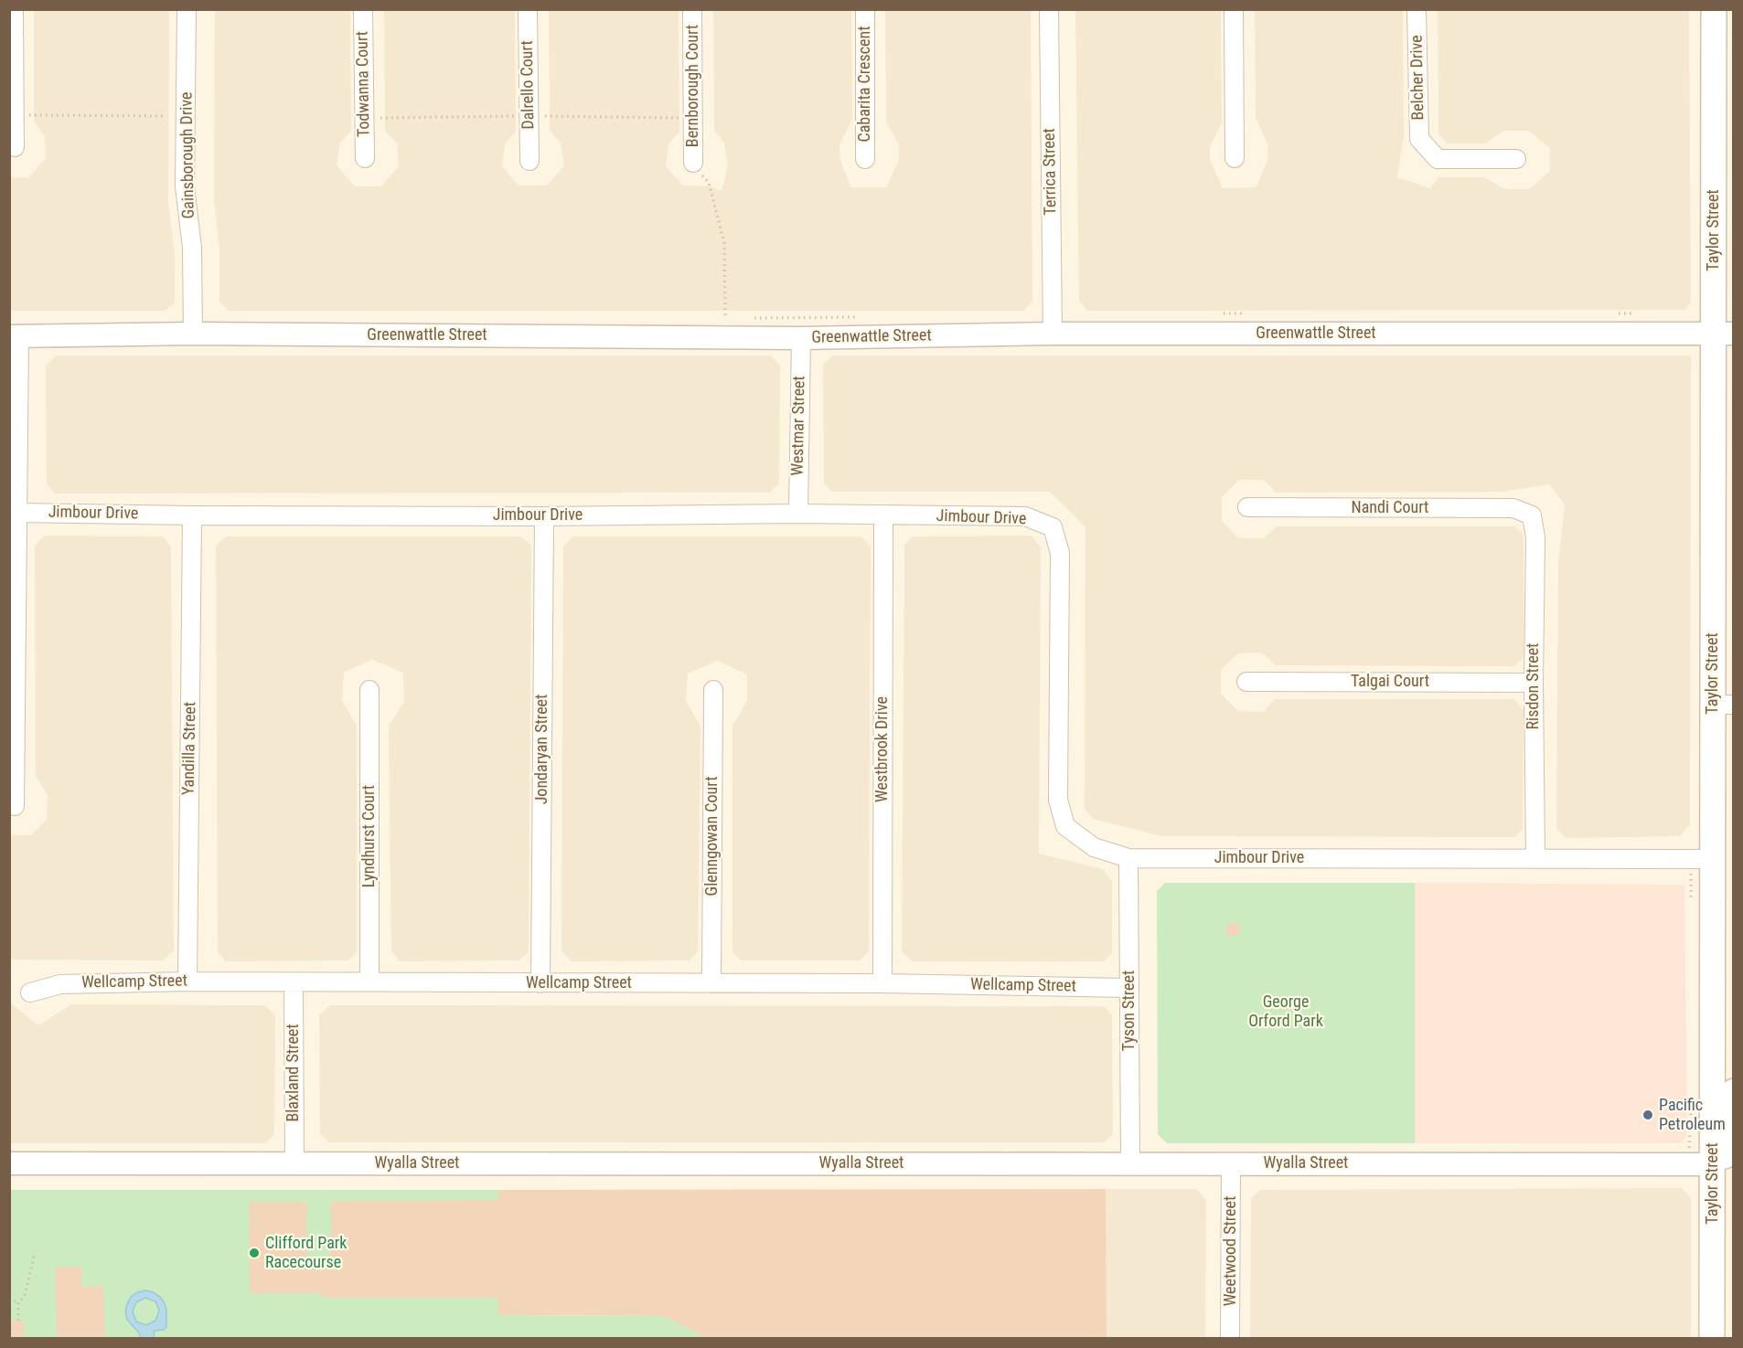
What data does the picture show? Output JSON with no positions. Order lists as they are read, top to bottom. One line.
{"streets":{"main road":["Taylor Street"],"street":["Belcher Drive","Todwanna Court","Cabarita Crescent","Dalrello Court","Bernborough Court","Gainsborough Drive","Terrica Street","Greenwattle Street","Westmar Street","Nandi Court","Jimbour Drive","Talgai Court","Risdon Street","Yandilla Street","Jondaryan Street","Westbrook Drive","Lyndhurst Court","Glenngowan Court","Wellcamp Street","Tyson Street","Blaxland Street","Wyalla Street","Weetwood Street"]},"crossings":[["Gainsborough Drive","Greenwattle Street"],["Terrica Street","Greenwattle Street"],["Taylor Street","Greenwattle Street"],["Taylor Street","Jimbour Drive"],["Taylor Street","Wyalla Street"],["Greenwattle Street","Westmar Street"],["Westmar Street","Jimbour Drive"],["Nandi Court","Risdon Street"],["Jimbour Drive","Risdon Street"],["Jimbour Drive","Yandilla Street"],["Jimbour Drive","Jondaryan Street"],["Jimbour Drive","Westbrook Drive"],["Jimbour Drive","Tyson Street"],["Talgai Court","Risdon Street"],["Yandilla Street","Wellcamp Street"],["Jondaryan Street","Wellcamp Street"],["Westbrook Drive","Wellcamp Street"],["Lyndhurst Court","Wellcamp Street"],["Glenngowan Court","Wellcamp Street"],["Wellcamp Street","Tyson Street"],["Wellcamp Street","Blaxland Street"],["Tyson Street","Wyalla Street"],["Blaxland Street","Wyalla Street"],["Wyalla Street","Weetwood Street"]],"parks":["George Orford Park"],"places":["Pacific Petroleum","Clifford Park Racecourse"]}
